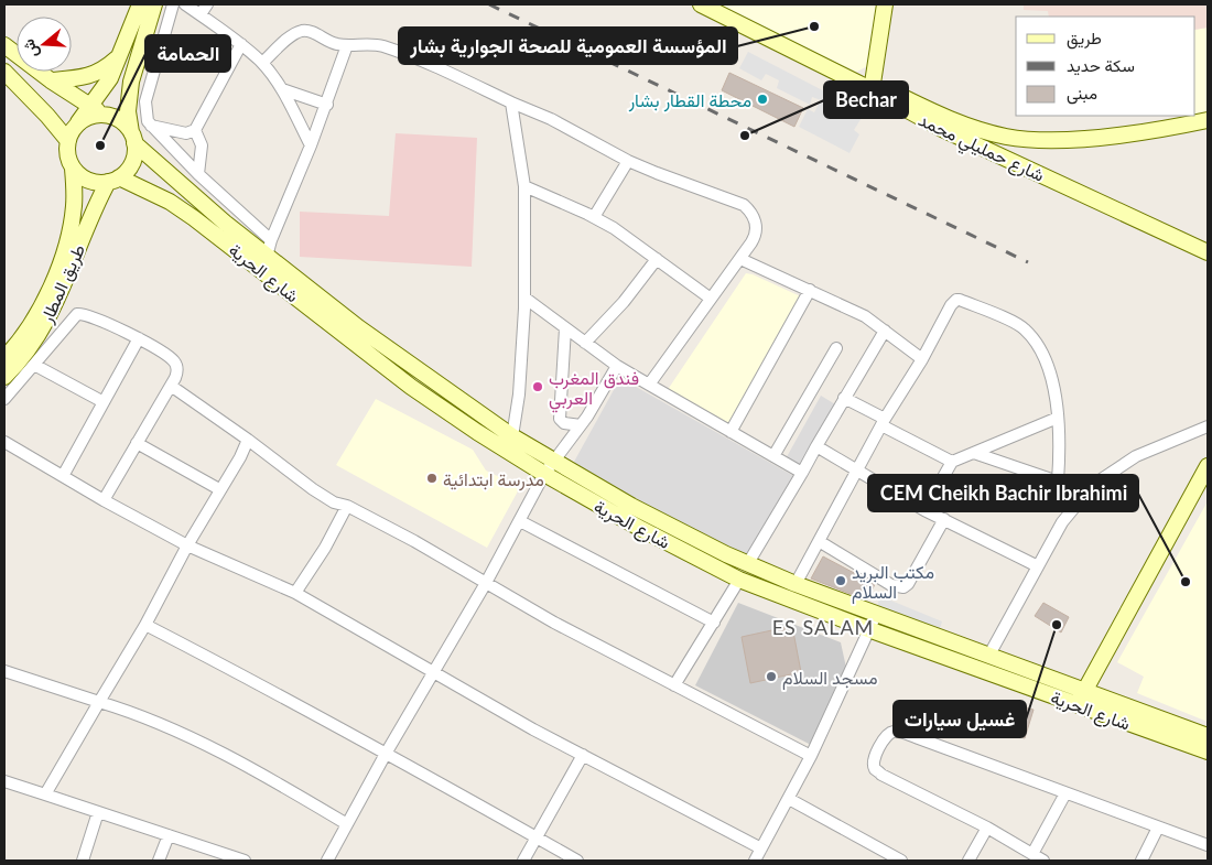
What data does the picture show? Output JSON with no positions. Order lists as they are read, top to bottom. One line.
{"streets":{"main road":["شارع حمليلي محمد","شارع الحرية","طريق المطار"]},"crossings":[["شارع الحرية","طريق المطار"]],"districts":["ES SALAM"],"places":["المؤسسة العمومية للصحة الجوارية بشار","محطة القطار بشار","Bechar","الحمامة","فندق المغرب العربي","مدرسة ابتدائية","مكتب البريد السلام","CEM Cheikh Bachir Ibrahimi","غسيل سيارات","مسجد السلام"],"legend":["طريق","سكة حديد","مبنى"],"north":"left"}
